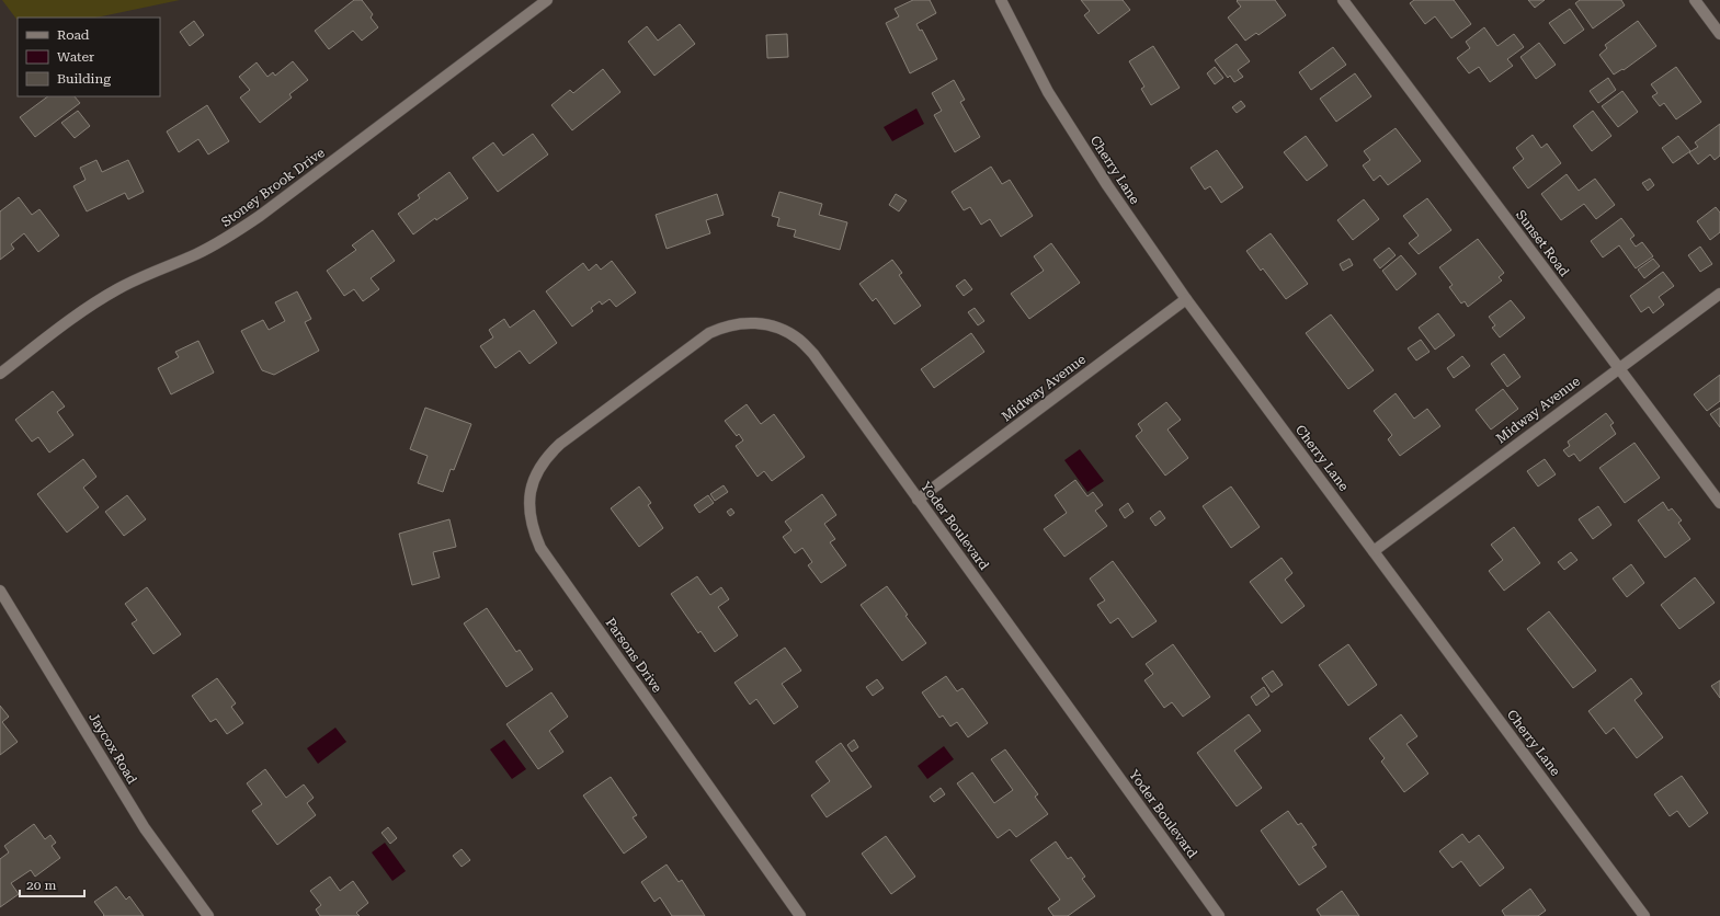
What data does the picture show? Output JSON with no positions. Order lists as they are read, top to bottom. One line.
{"streets":{"street":["Cherry Lane","Stoney Brook Drive","Sunset Road","Midway Avenue","Yoder Boulevard","Parsons Drive","Jaycox Road"]},"crossings":[["Cherry Lane","Midway Avenue"],["Sunset Road","Midway Avenue"],["Midway Avenue","Yoder Boulevard"],["Yoder Boulevard","Parsons Drive"]],"legend":["Road","Water","Building"],"scale_bar":"20 m"}
